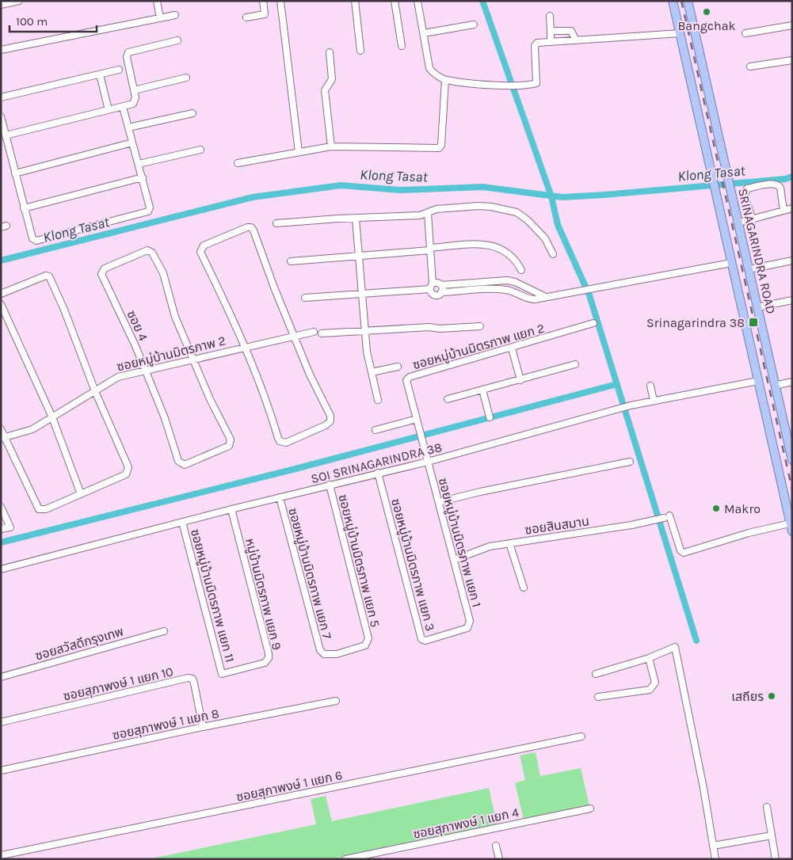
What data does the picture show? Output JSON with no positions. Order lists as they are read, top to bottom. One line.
{"streets":{"main road":["SRINAGARINDRA ROAD"],"street":["ซอย 4","ซอยหมู่บ้านมิตรภาพ แยก 2","ซอยหมู่บ้านมิตรภาพ 2","SOI SRINAGARINDRA 38","ซอยสินสมาน","ซอยหมู่บ้านมิตรภาพ แยก 1","ซอยหมู่บ้านมิตรภาพ แยก 5","ซอยหมู่บ้านมิตรภาพ แยก 3","ซอยหมู่บ้านมิตรภาพ แยก 7","หมู่บ้านมิตรภาพ แยก 9","ซอยหมู่บ้านมิตรภาพ แยก 11","ซอยสวัสดีกรุงเทพ","ซอยสุภาพงษ์ 1 แยก 10","ซอยสุภาพงษ์ 1 แยก 8","ซอยสุภาพงษ์ 1 แยก 6","ซอยสุภาพงษ์ 1 แยก 4"]},"crossings":[["ซอย 4","ซอยหมู่บ้านมิตรภาพ 2"],["ซอยหมู่บ้านมิตรภาพ แยก 2","SOI SRINAGARINDRA 38"],["ซอยหมู่บ้านมิตรภาพ แยก 2","ซอยหมู่บ้านมิตรภาพ แยก 1"],["SOI SRINAGARINDRA 38","ซอยหมู่บ้านมิตรภาพ แยก 1"],["SOI SRINAGARINDRA 38","ซอยหมู่บ้านมิตรภาพ แยก 5"],["SOI SRINAGARINDRA 38","ซอยหมู่บ้านมิตรภาพ แยก 3"],["SOI SRINAGARINDRA 38","ซอยหมู่บ้านมิตรภาพ แยก 7"],["SOI SRINAGARINDRA 38","หมู่บ้านมิตรภาพ แยก 9"],["SOI SRINAGARINDRA 38","ซอยหมู่บ้านมิตรภาพ แยก 11"],["ซอยสินสมาน","ซอยหมู่บ้านมิตรภาพ แยก 1"],["ซอยหมู่บ้านมิตรภาพ แยก 1","ซอยหมู่บ้านมิตรภาพ แยก 3"],["ซอยหมู่บ้านมิตรภาพ แยก 5","ซอยหมู่บ้านมิตรภาพ แยก 7"],["หมู่บ้านมิตรภาพ แยก 9","ซอยหมู่บ้านมิตรภาพ แยก 11"],["ซอยสุภาพงษ์ 1 แยก 10","ซอยสุภาพงษ์ 1 แยก 8"]],"water":["Klong Tasat"],"places":{"other":["Bangchak","Makro","เสถียร"],"transit":["Srinagarindra 38"]},"scale_bar":"100 m"}
